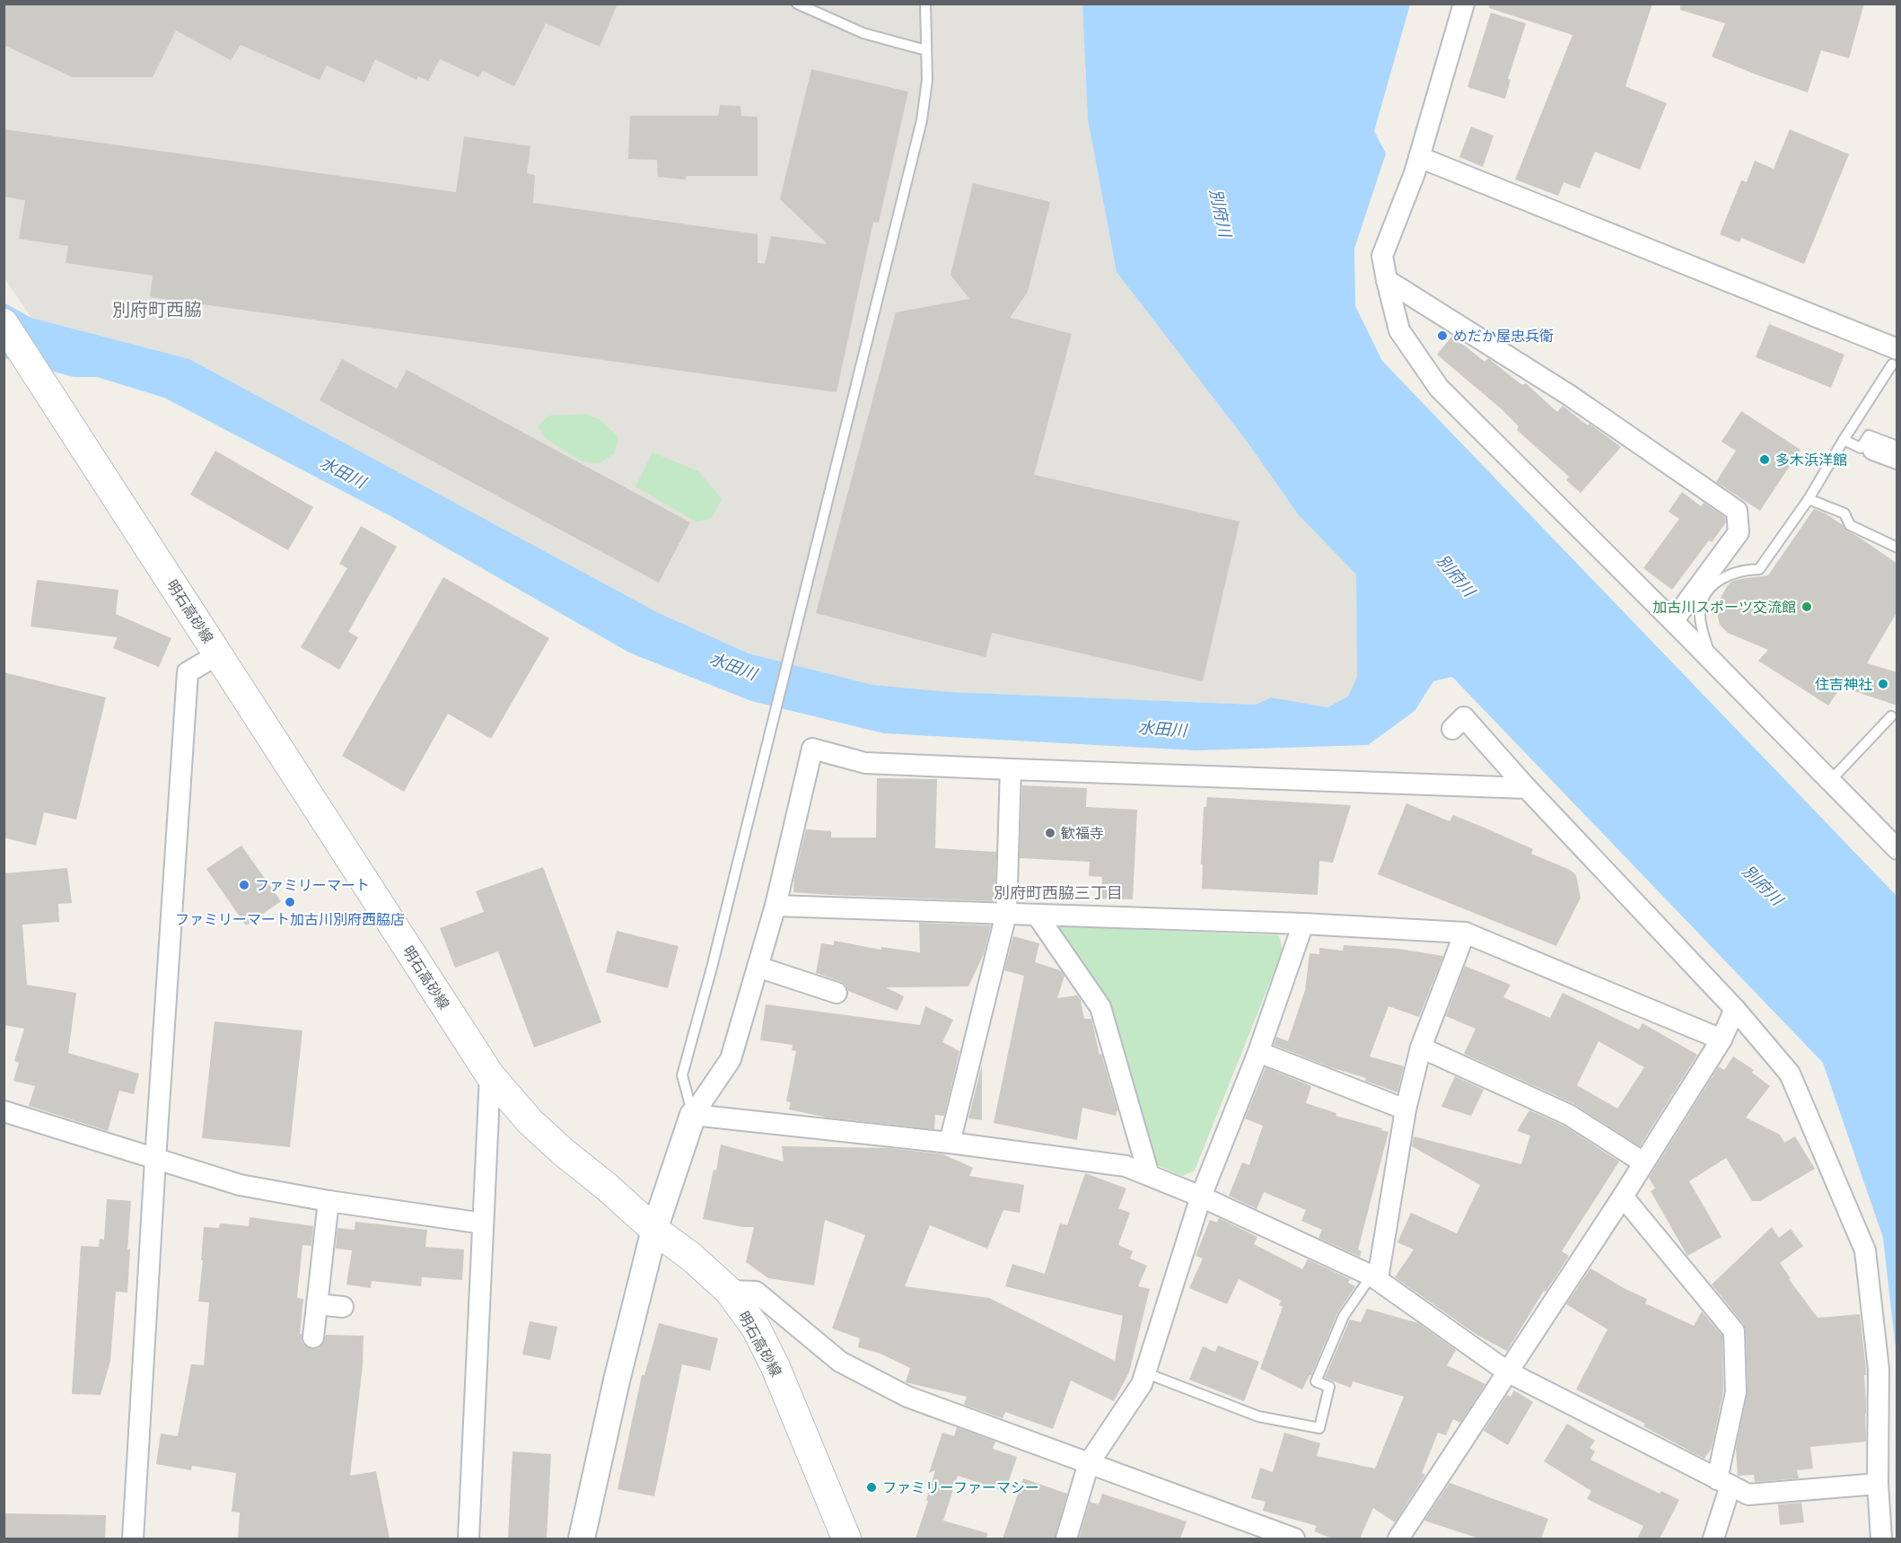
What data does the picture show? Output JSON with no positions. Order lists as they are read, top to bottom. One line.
{"streets":{"main road":["明石高砂線"]},"districts":["別府町西脇","別府町西脇三丁目"],"water":["別府川","水田川"],"places":["めだか屋忠兵衛","多木浜洋館","加古川スポーツ交流館","住吉神社","歓福寺","ファミリーマート","ファミリーマート加古川別府西脇店","ファミリーファーマシー"]}
